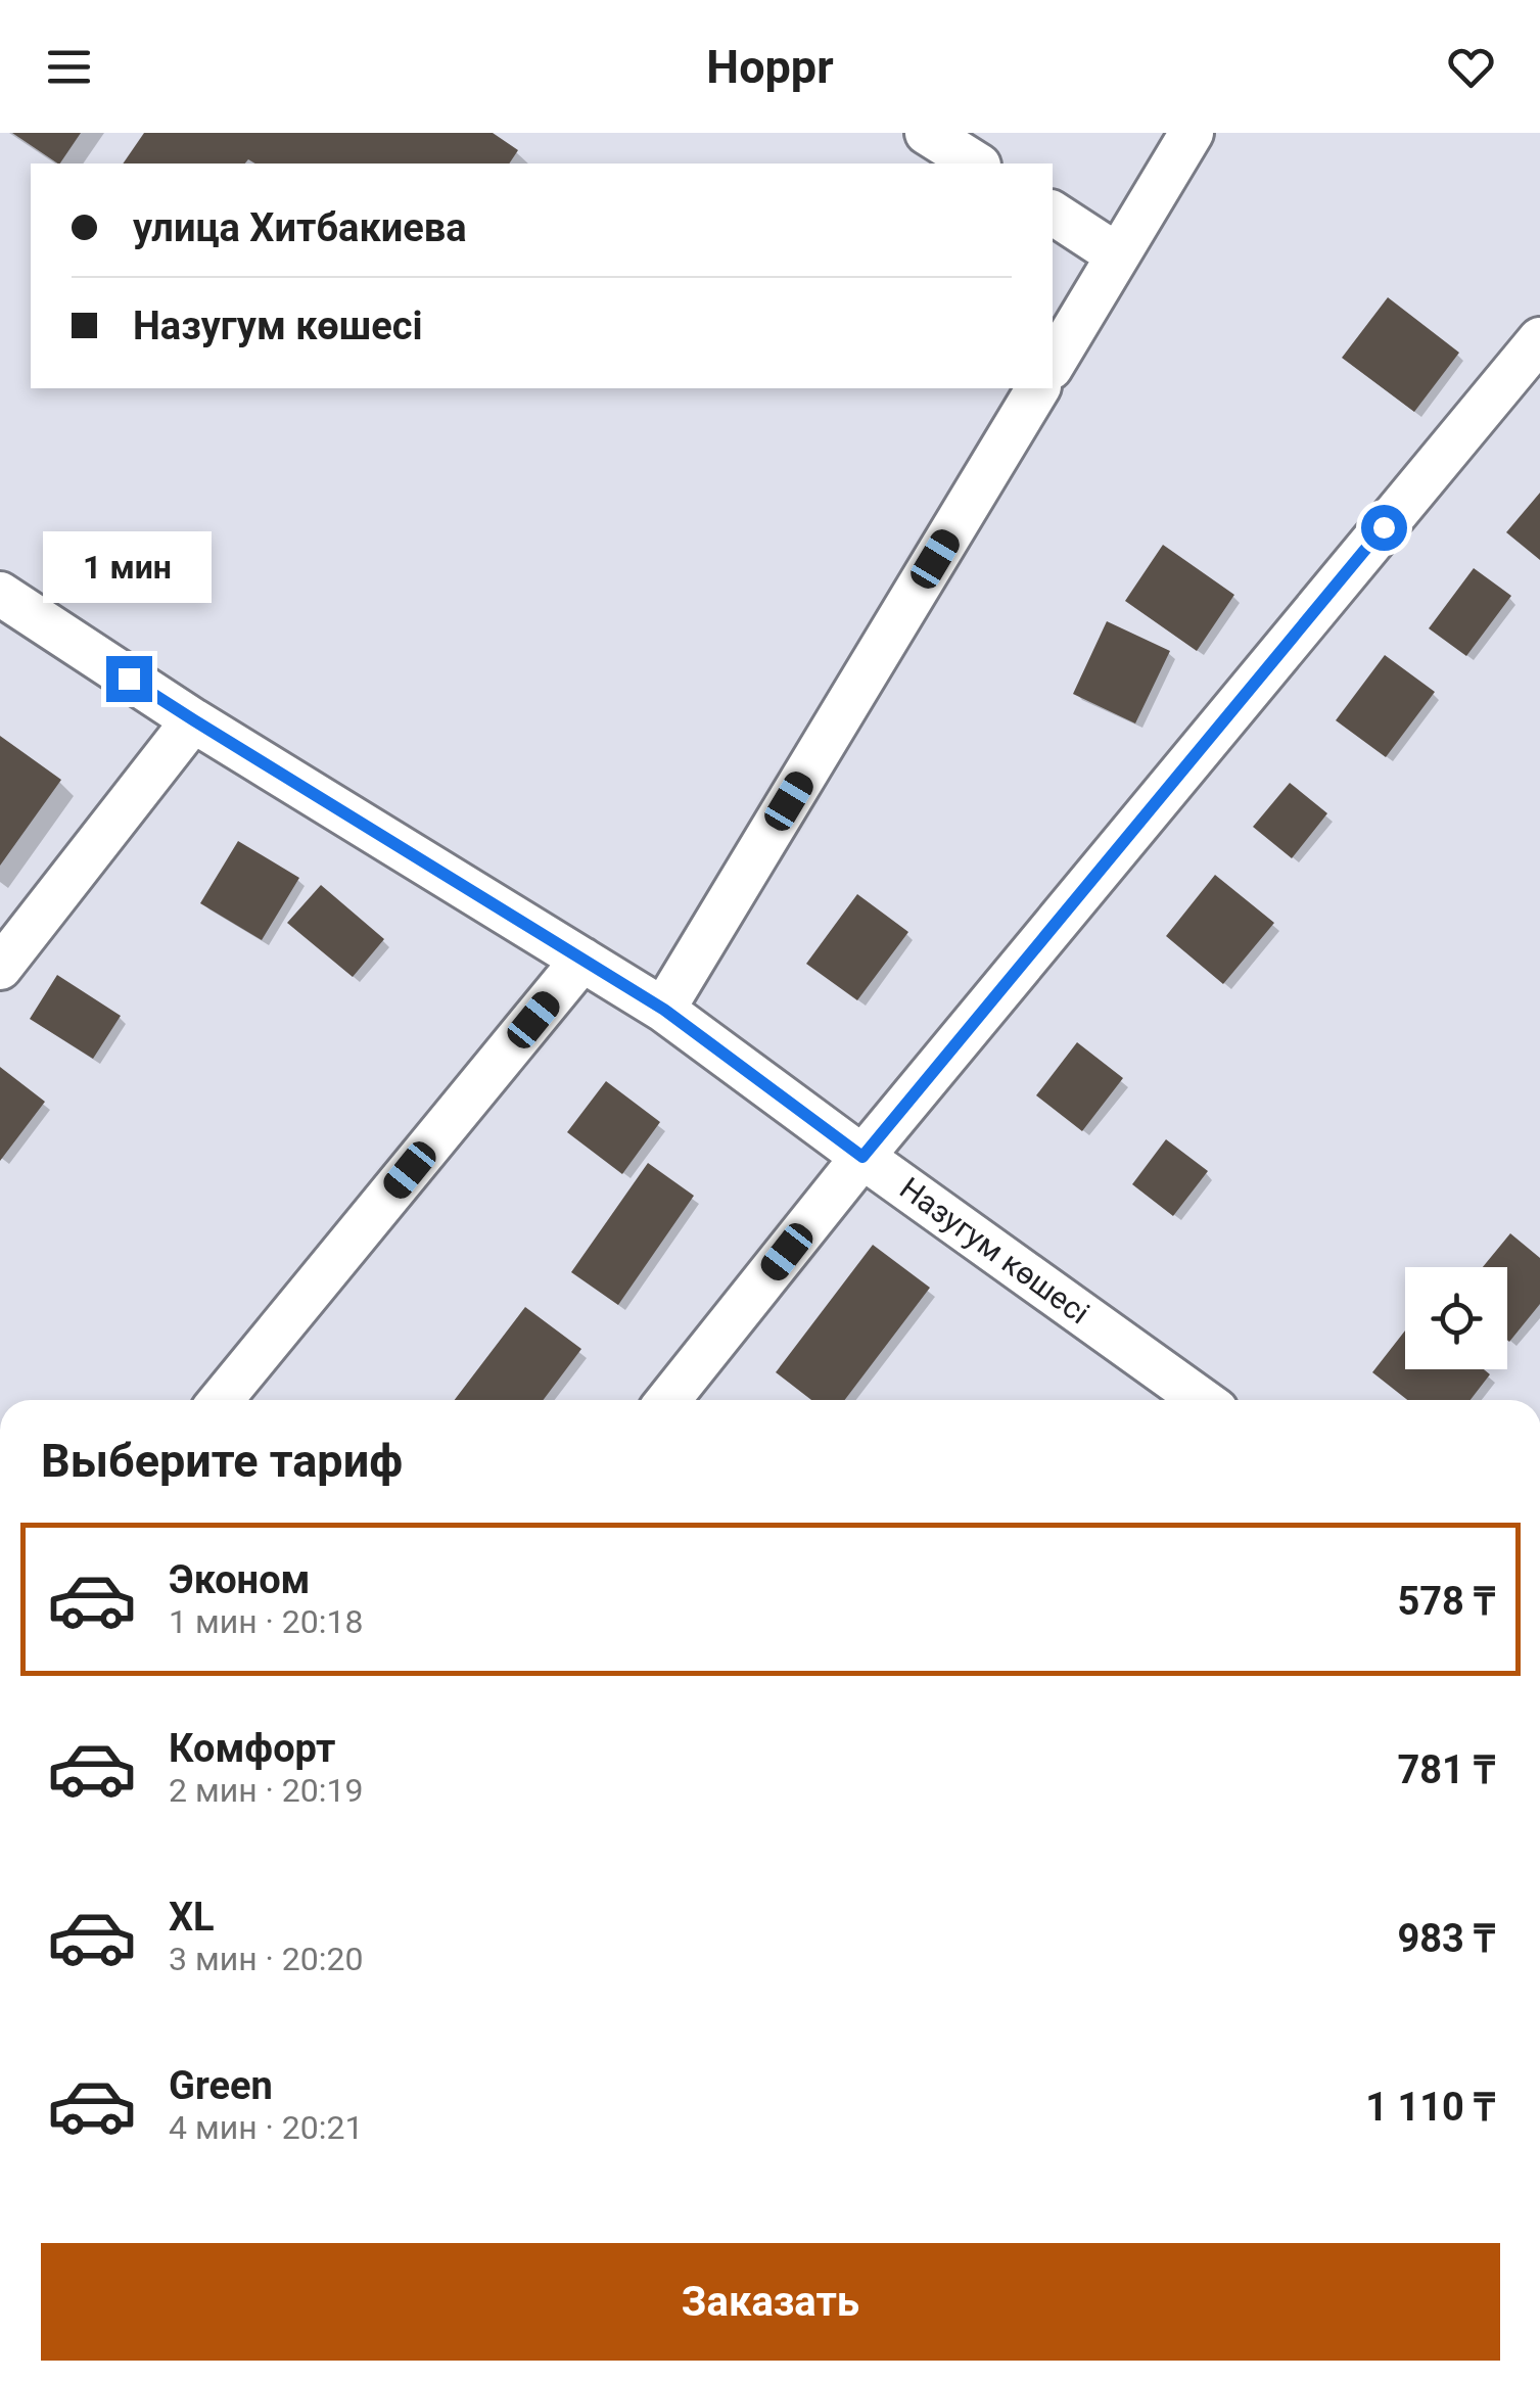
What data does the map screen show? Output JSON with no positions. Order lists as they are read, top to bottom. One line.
{"streets":{"street":["Назугум көшесі"]},"page":{"header":"Hoppr","banner":["улица Хитбакиева","Назугум көшесі"],"bubble":"1 мин","heading":"Выберите тариф","list":[{"name":"Эконом","note":"1 мин · 20:18","value":"578 ₸"},{"name":"Комфорт","note":"2 мин · 20:19","value":"781 ₸"},{"name":"XL","note":"3 мин · 20:20","value":"983 ₸"},{"name":"Green","note":"4 мин · 20:21","value":"1 110 ₸"}],"buttons":"Заказать"}}
